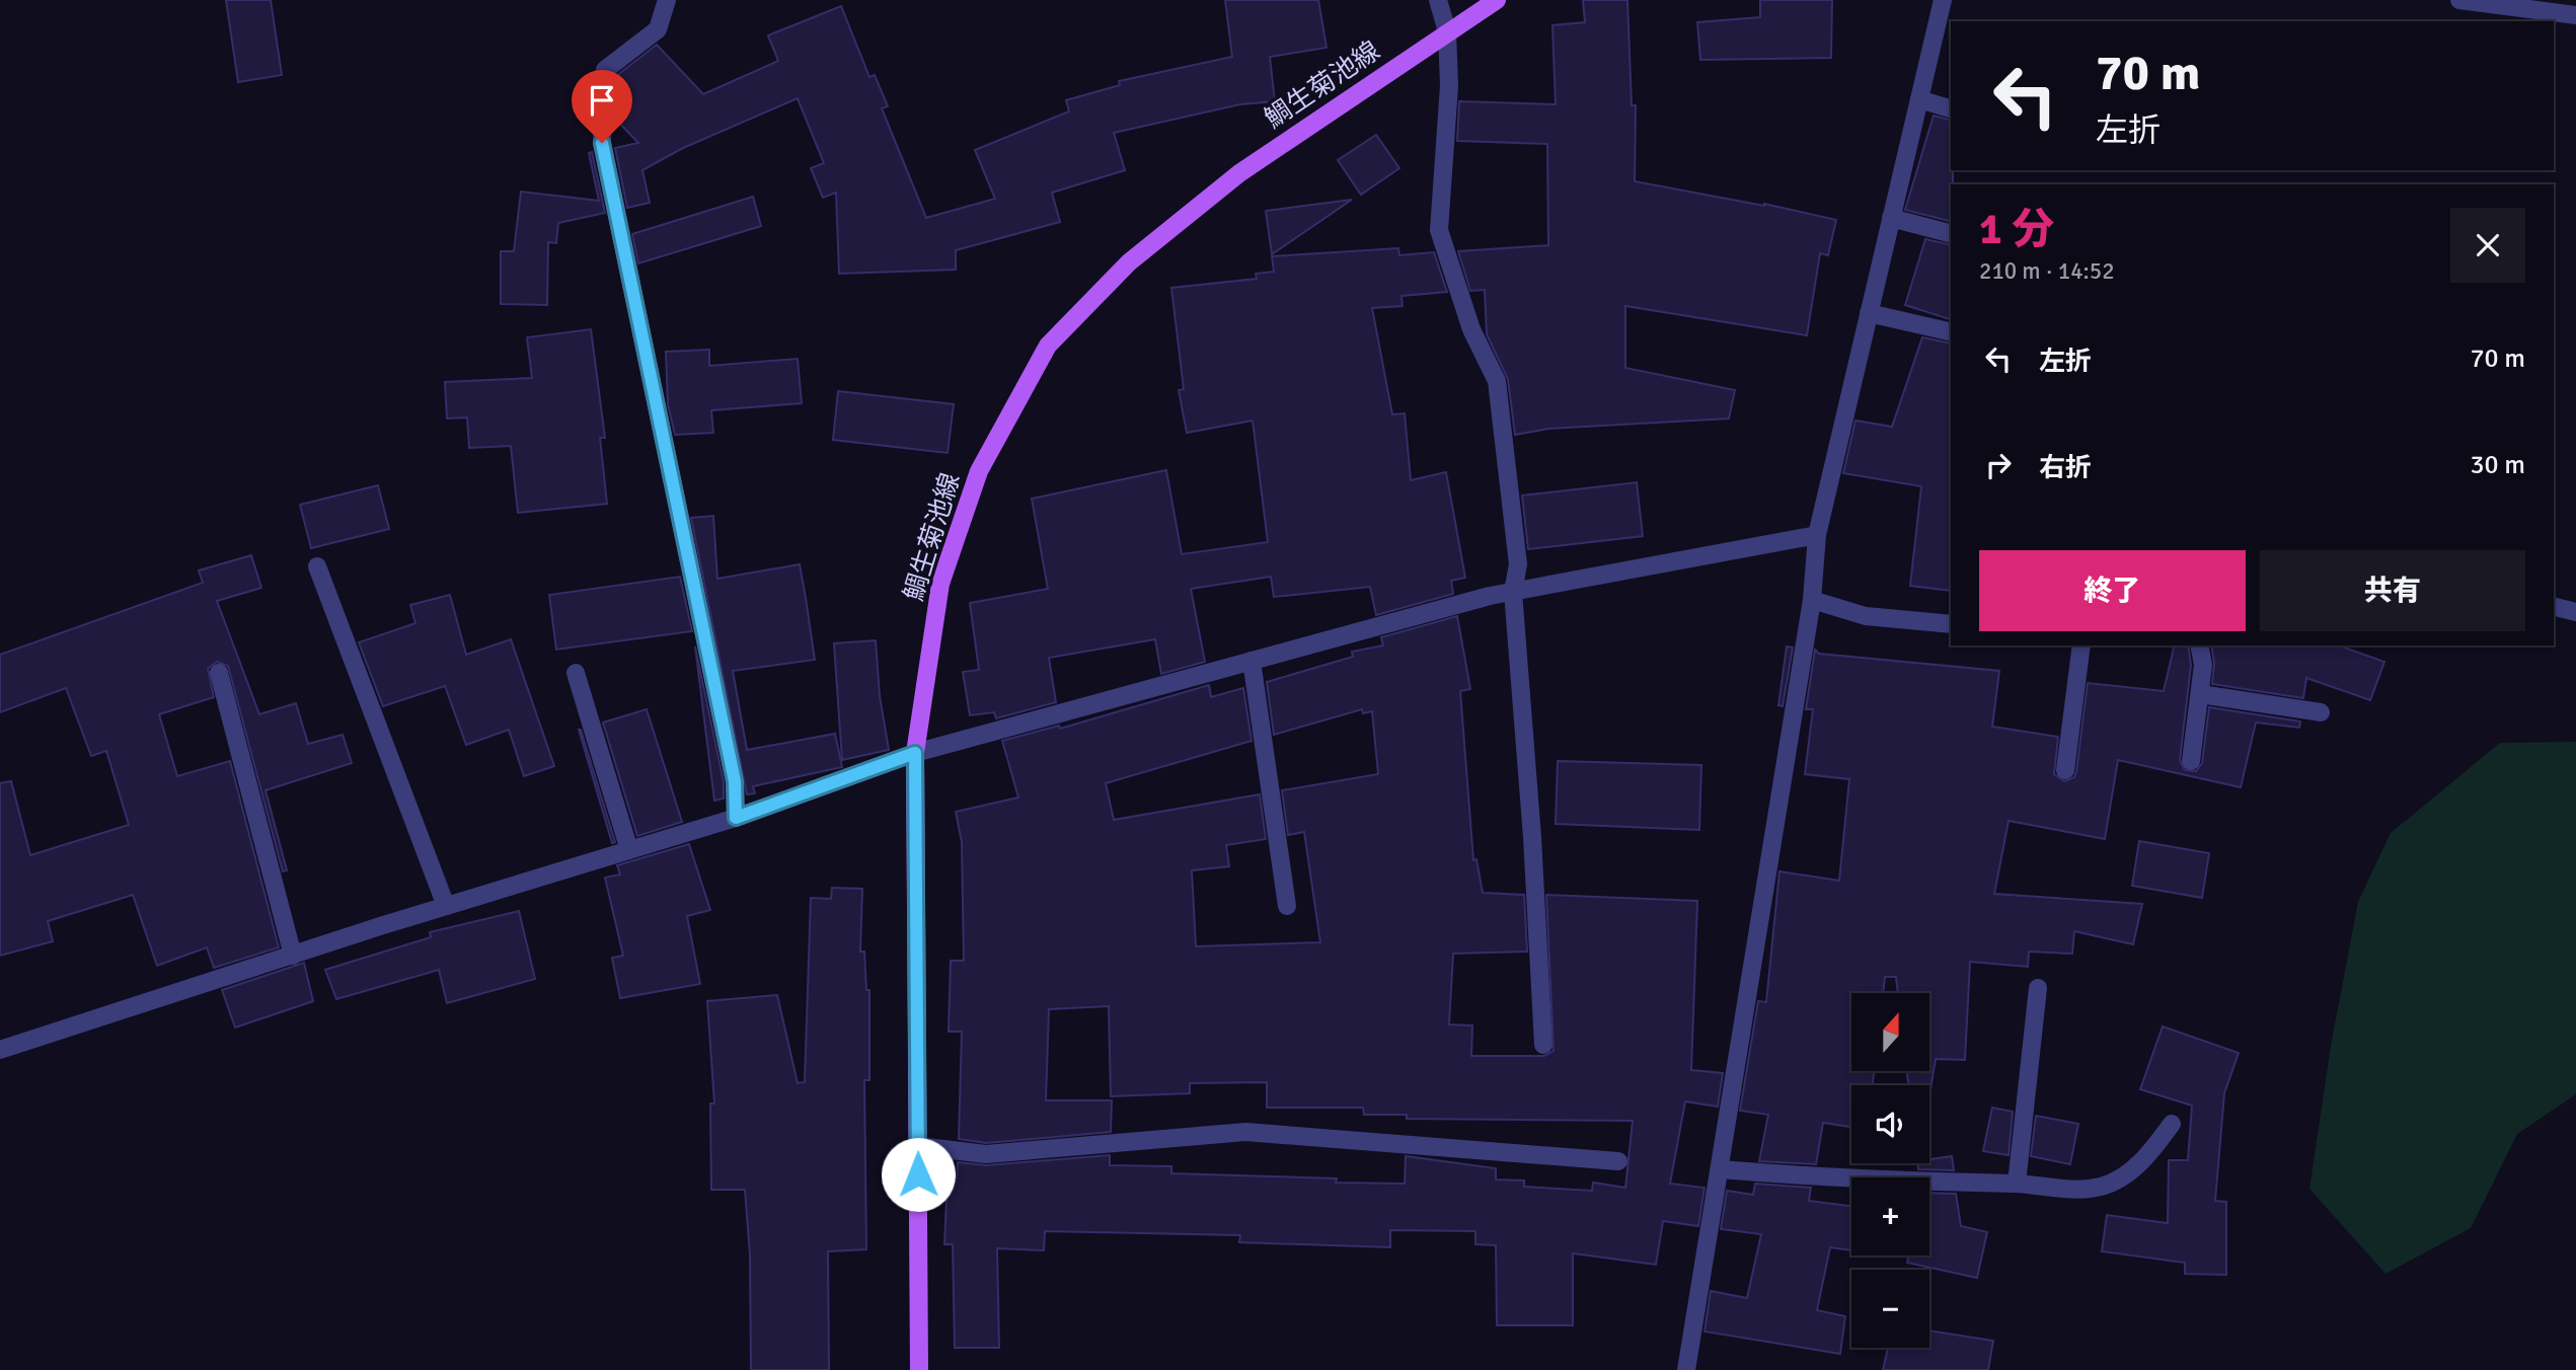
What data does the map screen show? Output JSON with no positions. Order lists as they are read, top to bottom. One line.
{"streets":{"main road":["鯛生菊池線"]},"north":"top","page":{"turn":["70 m","左折"],"heading":["1 分","210 m · 14:52"],"list":[{"name":"左折","value":"70 m"},{"name":"右折","value":"30 m"}],"buttons":["終了","共有"],"map_buttons":["+","−"]}}
